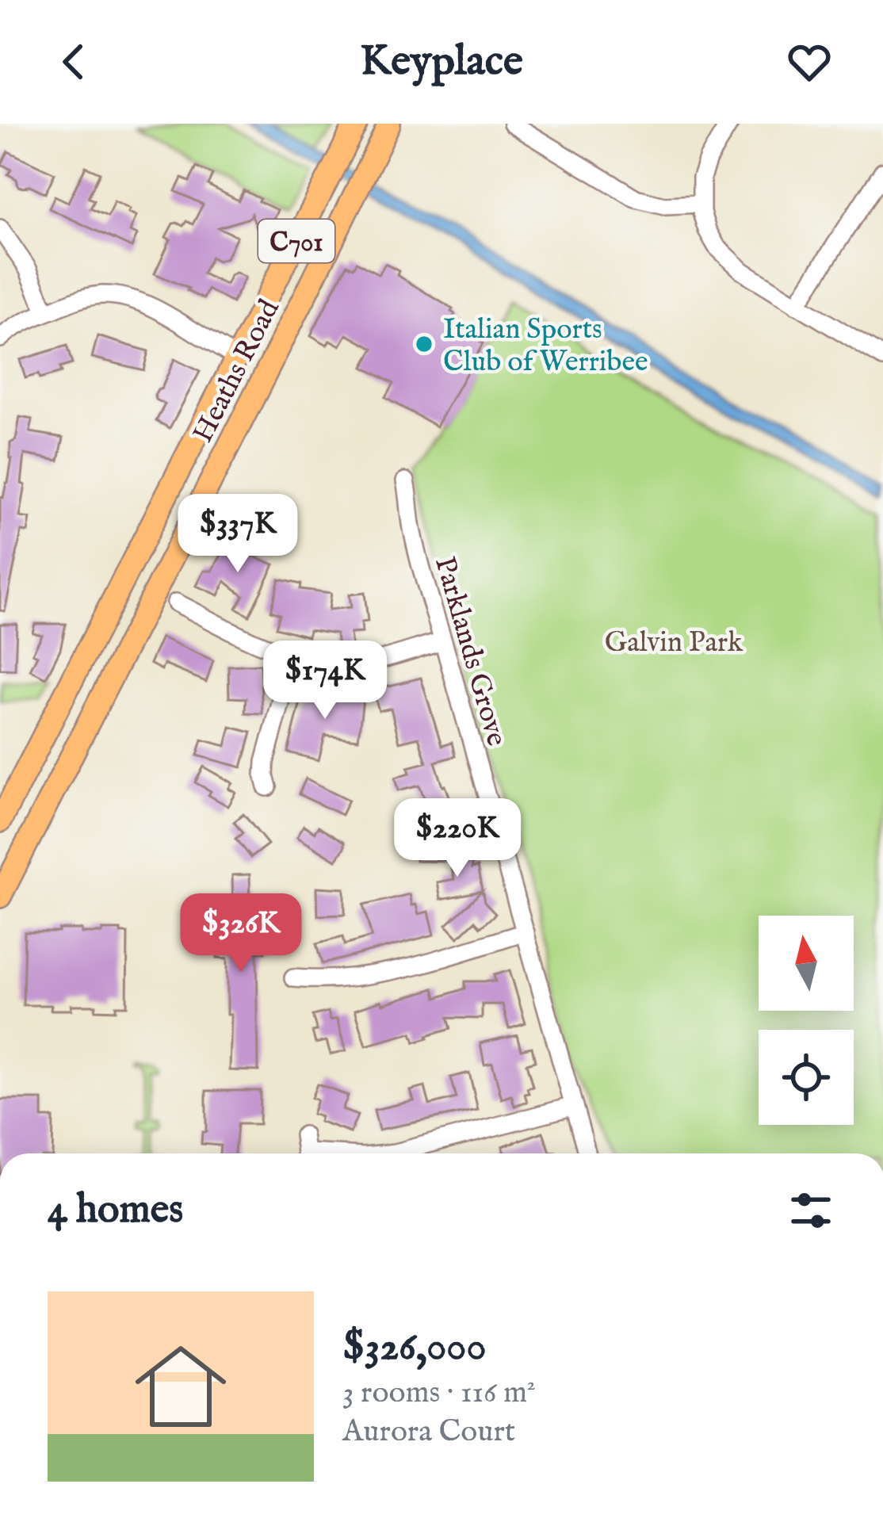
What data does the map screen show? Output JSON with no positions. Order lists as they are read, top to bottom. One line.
{"streets":{"main road":["C701","Heaths Road"],"street":["Parklands Grove"]},"parks":["Galvin Park"],"places":["Italian Sports Club of Werribee"],"north":"top","page":{"header":"Keyplace","price":["$337K","$174K","$220K","$326K"],"heading":"4 homes","list":[{"name":"$326,000","note":"3 rooms · 116 m² · Aurora Court"}]}}
